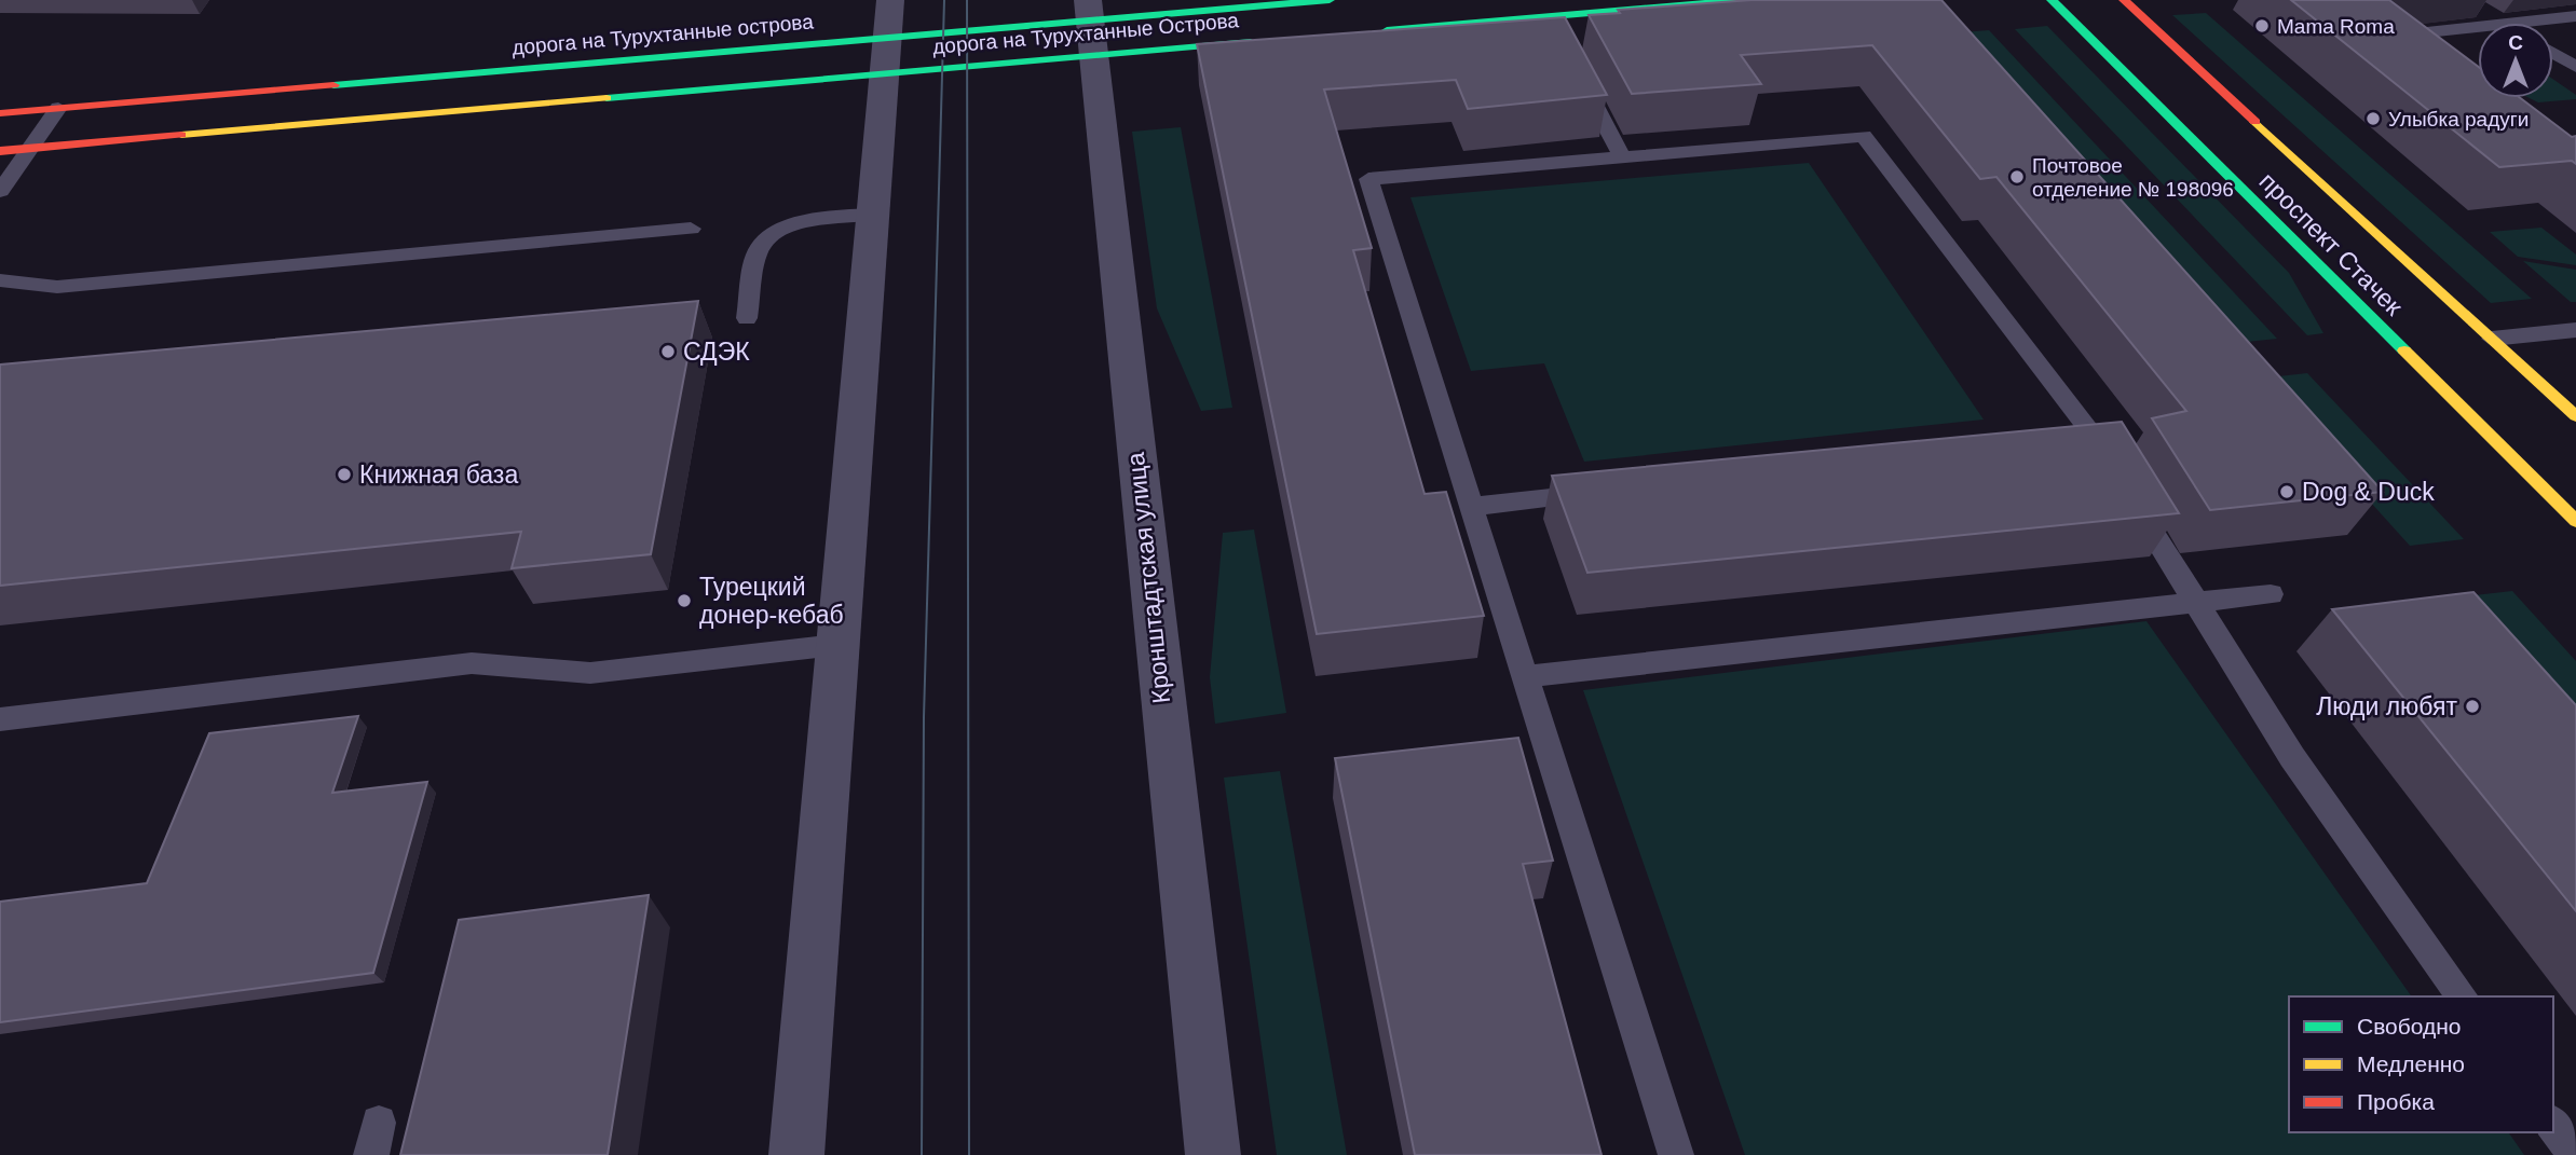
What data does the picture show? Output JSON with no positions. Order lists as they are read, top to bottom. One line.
{"streets":{"street":["дорога на Турухтанные Острова","дорога на Турухтанные острова","проспект Стачек","Кронштадтская улица"]},"crossings":[["дорога на Турухтанные Острова","Кронштадтская улица"],["дорога на Турухтанные острова","Кронштадтская улица"]],"places":["Mama Roma","Улыбка радуги","Почтовое отделение № 198096","СДЭК","Книжная база","Dog & Duck","Турецкий донер-кебаб","Люди любят"],"legend":["Свободно","Медленно","Пробка"],"north":"top"}
